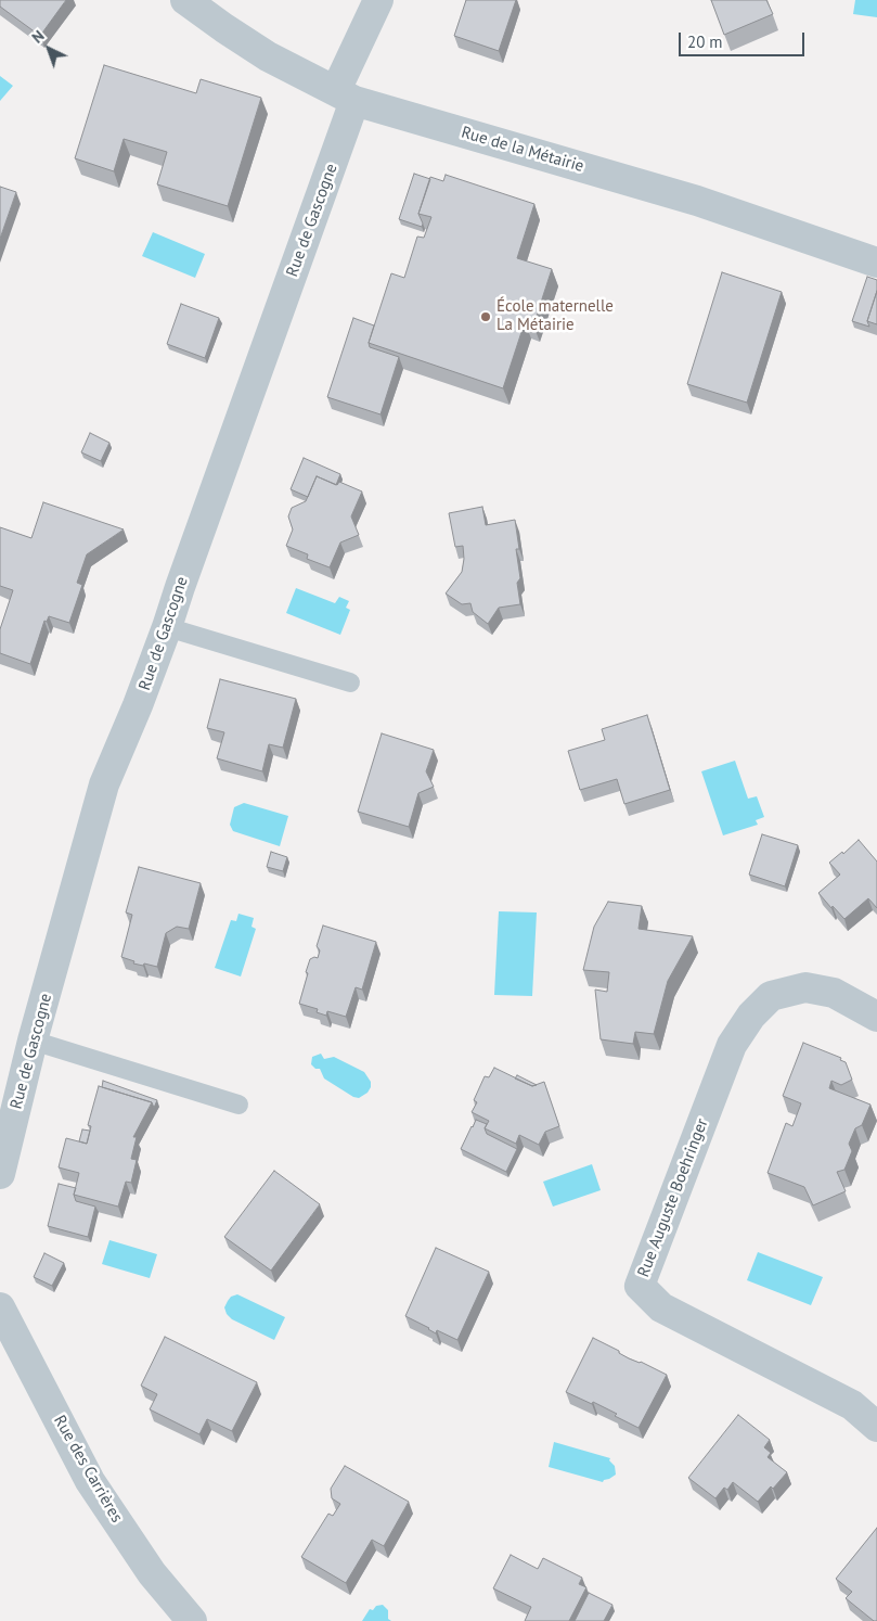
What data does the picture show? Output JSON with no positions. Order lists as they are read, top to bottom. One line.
{"streets":{"street":["Rue de la Métairie","Rue de Gascogne","Rue Auguste Boehringer","Rue des Carrières"]},"crossings":[["Rue de la Métairie","Rue de Gascogne"]],"places":["École maternelle La Métairie"],"scale_bar":"20 m","north":"top left"}
